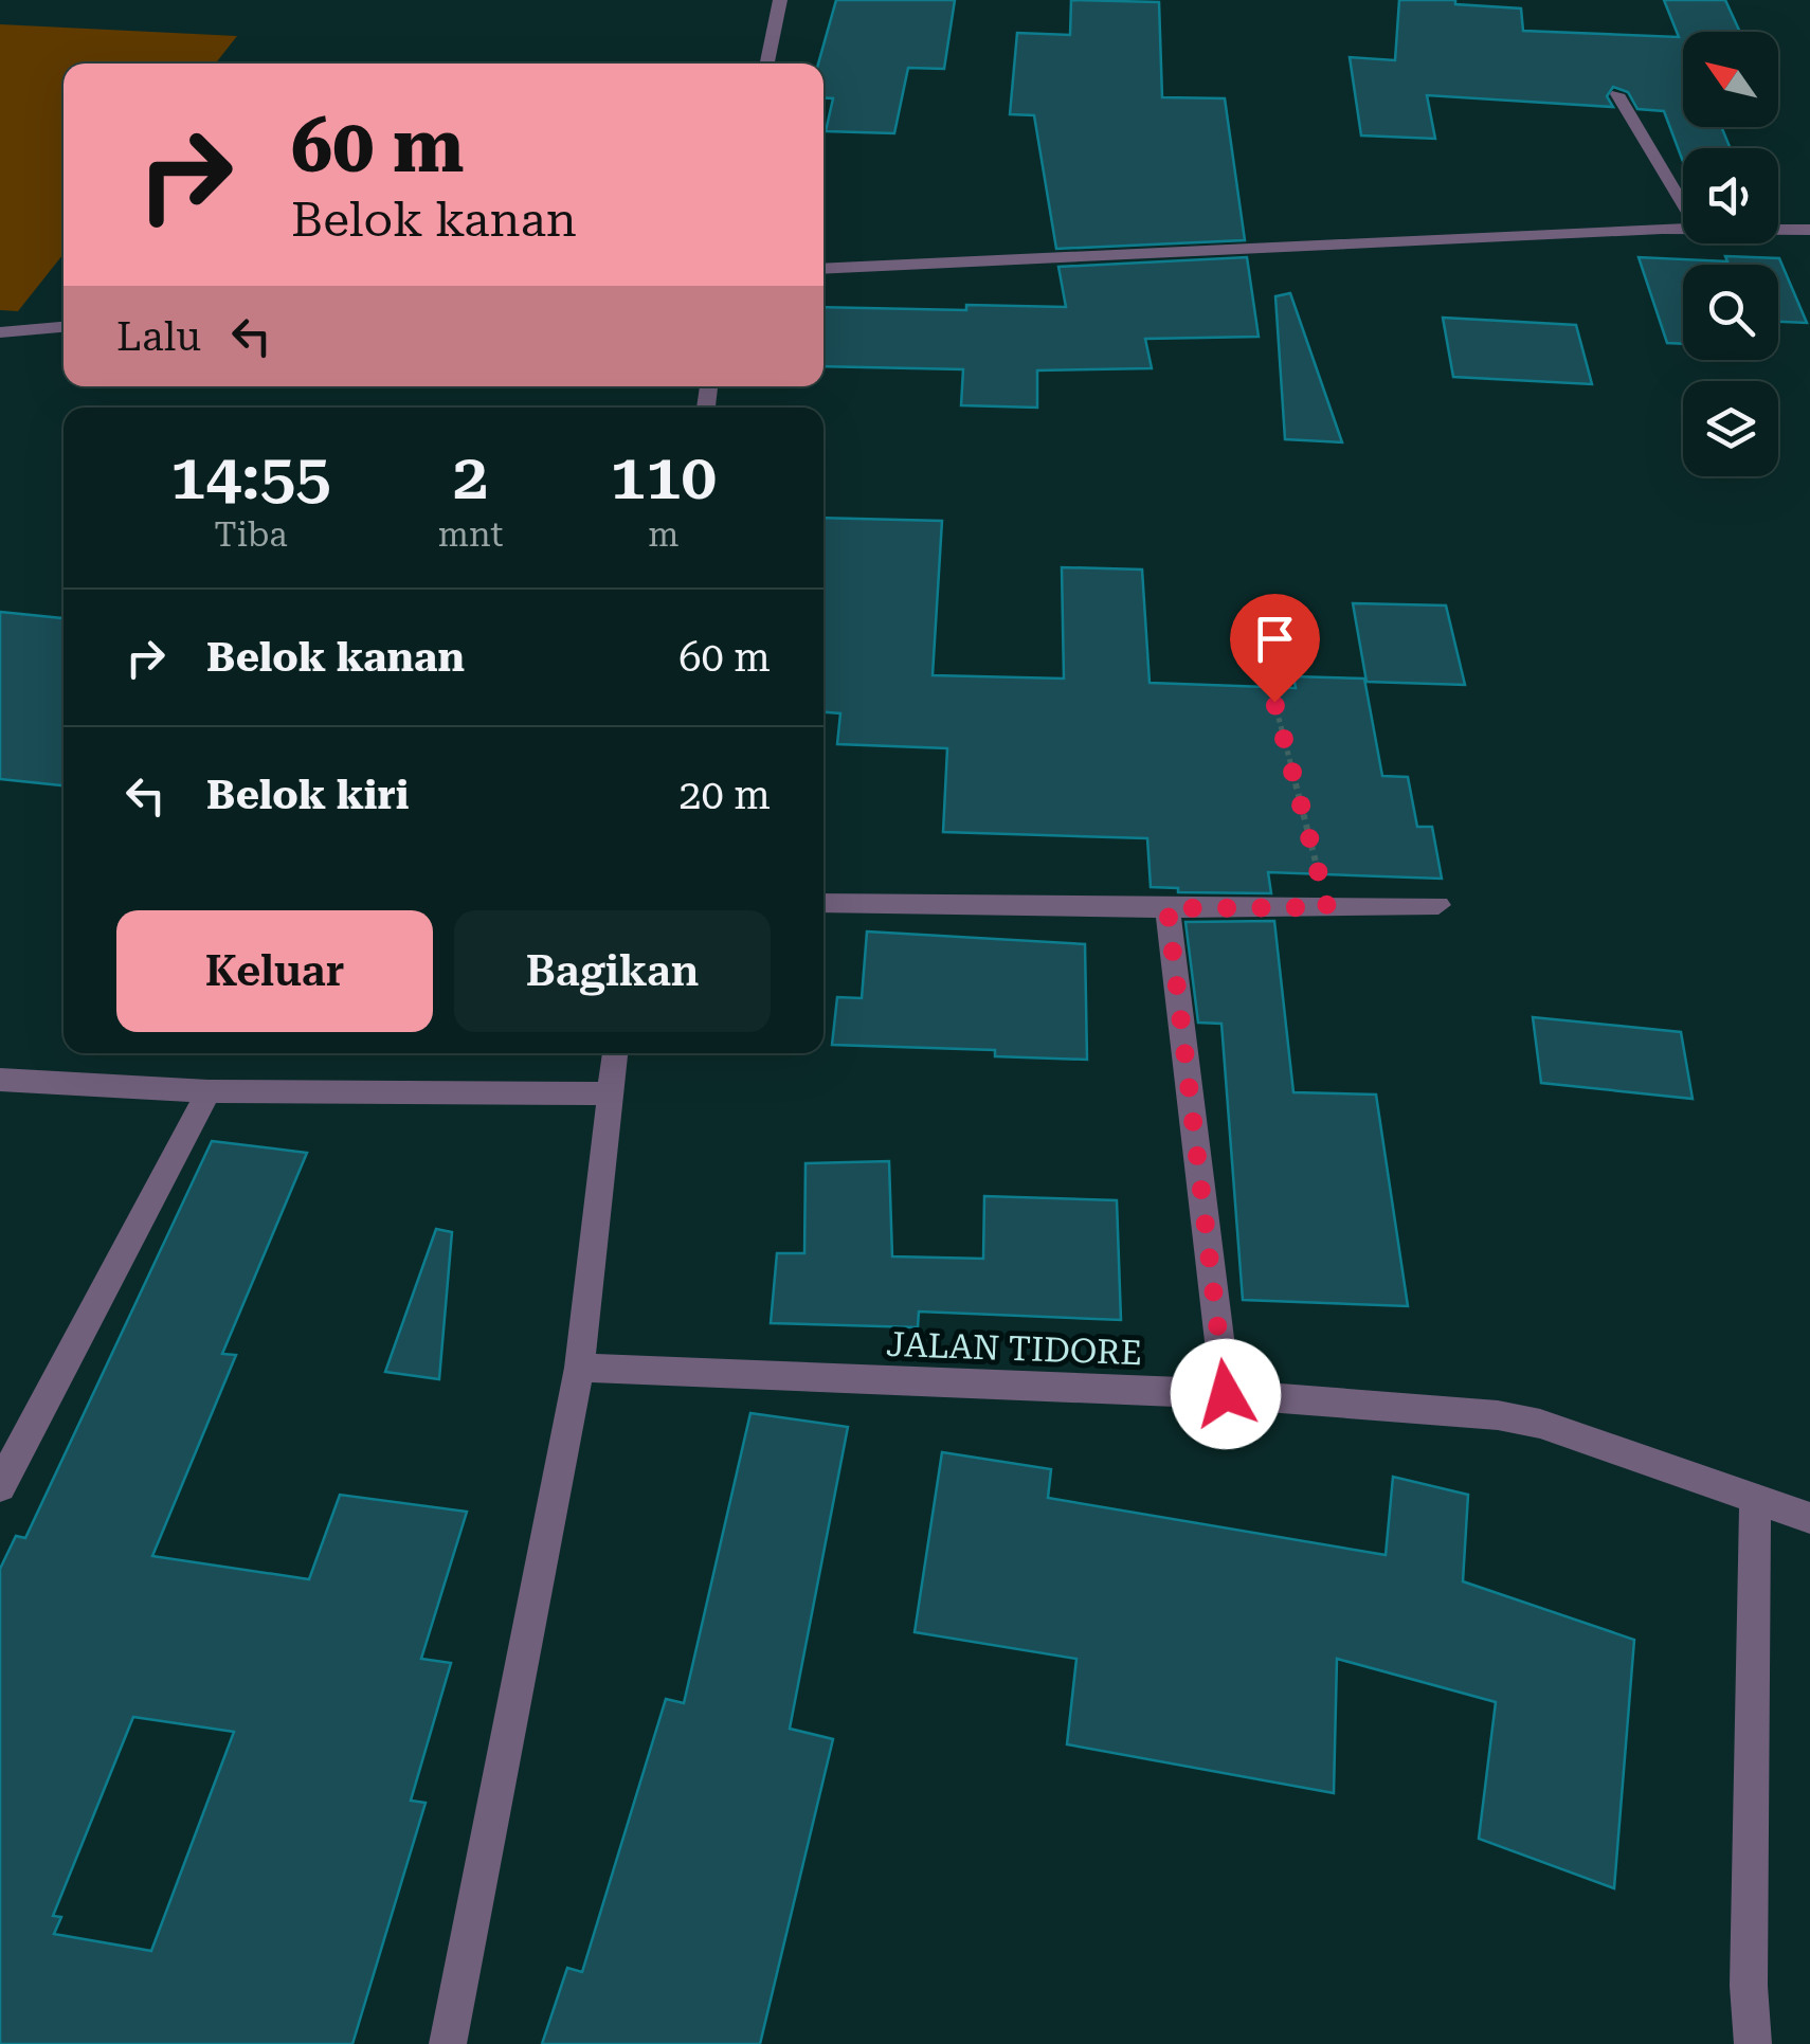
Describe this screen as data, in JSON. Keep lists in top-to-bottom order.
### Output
{
  "streets": {
    "street": ["JALAN TIDORE"]
  },
  "north": "top left",
  "page": {
    "turn": ["60 m", "Belok kanan"],
    "then": "Lalu",
    "eta": [
      "14:55",
      "Tiba",
      "2",
      "mnt",
      "110",
      "m"
    ],
    "list": [
      {
        "name": "Belok kanan",
        "value": "60 m"
      },
      {
        "name": "Belok kiri",
        "value": "20 m"
      }
    ],
    "buttons": ["Keluar", "Bagikan"]
  }
}
